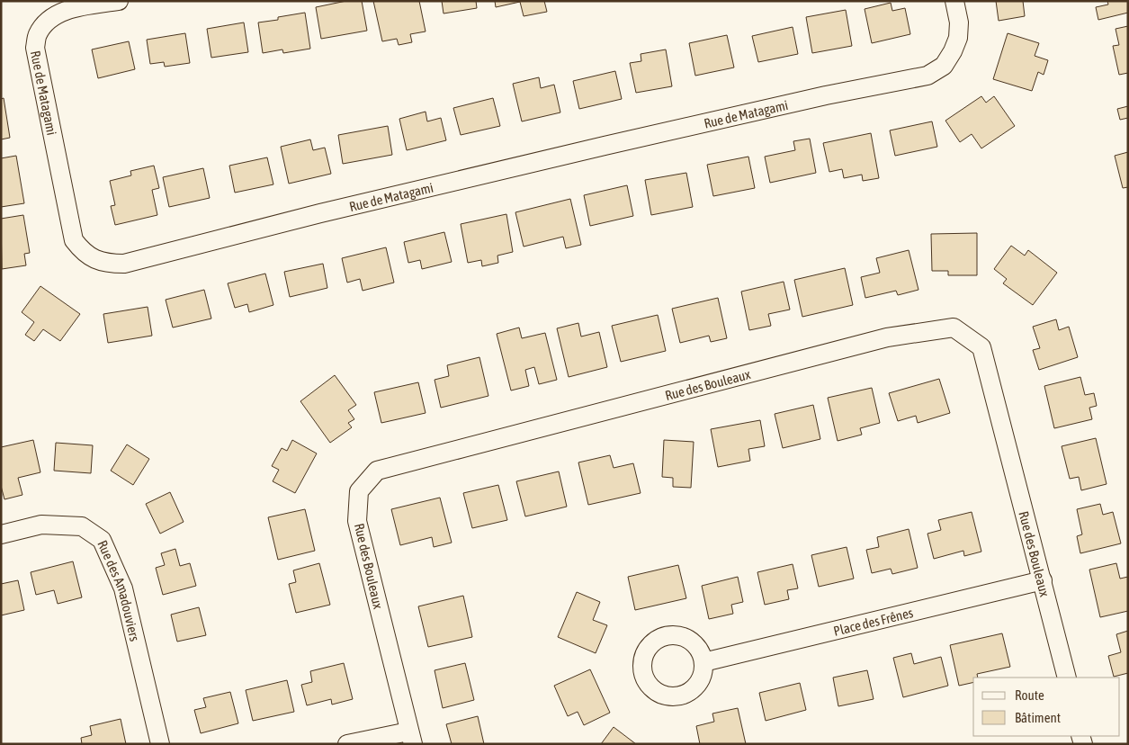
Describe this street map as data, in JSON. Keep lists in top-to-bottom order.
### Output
{
  "streets": {
    "street": [
      "Rue de Matagami",
      "Rue des Bouleaux",
      "Rue des Amadouviers",
      "Place des Frênes"
    ]
  },
  "crossings": [
    ["Rue des Bouleaux", "Place des Frênes"]
  ],
  "legend": ["Route", "Bâtiment"]
}
